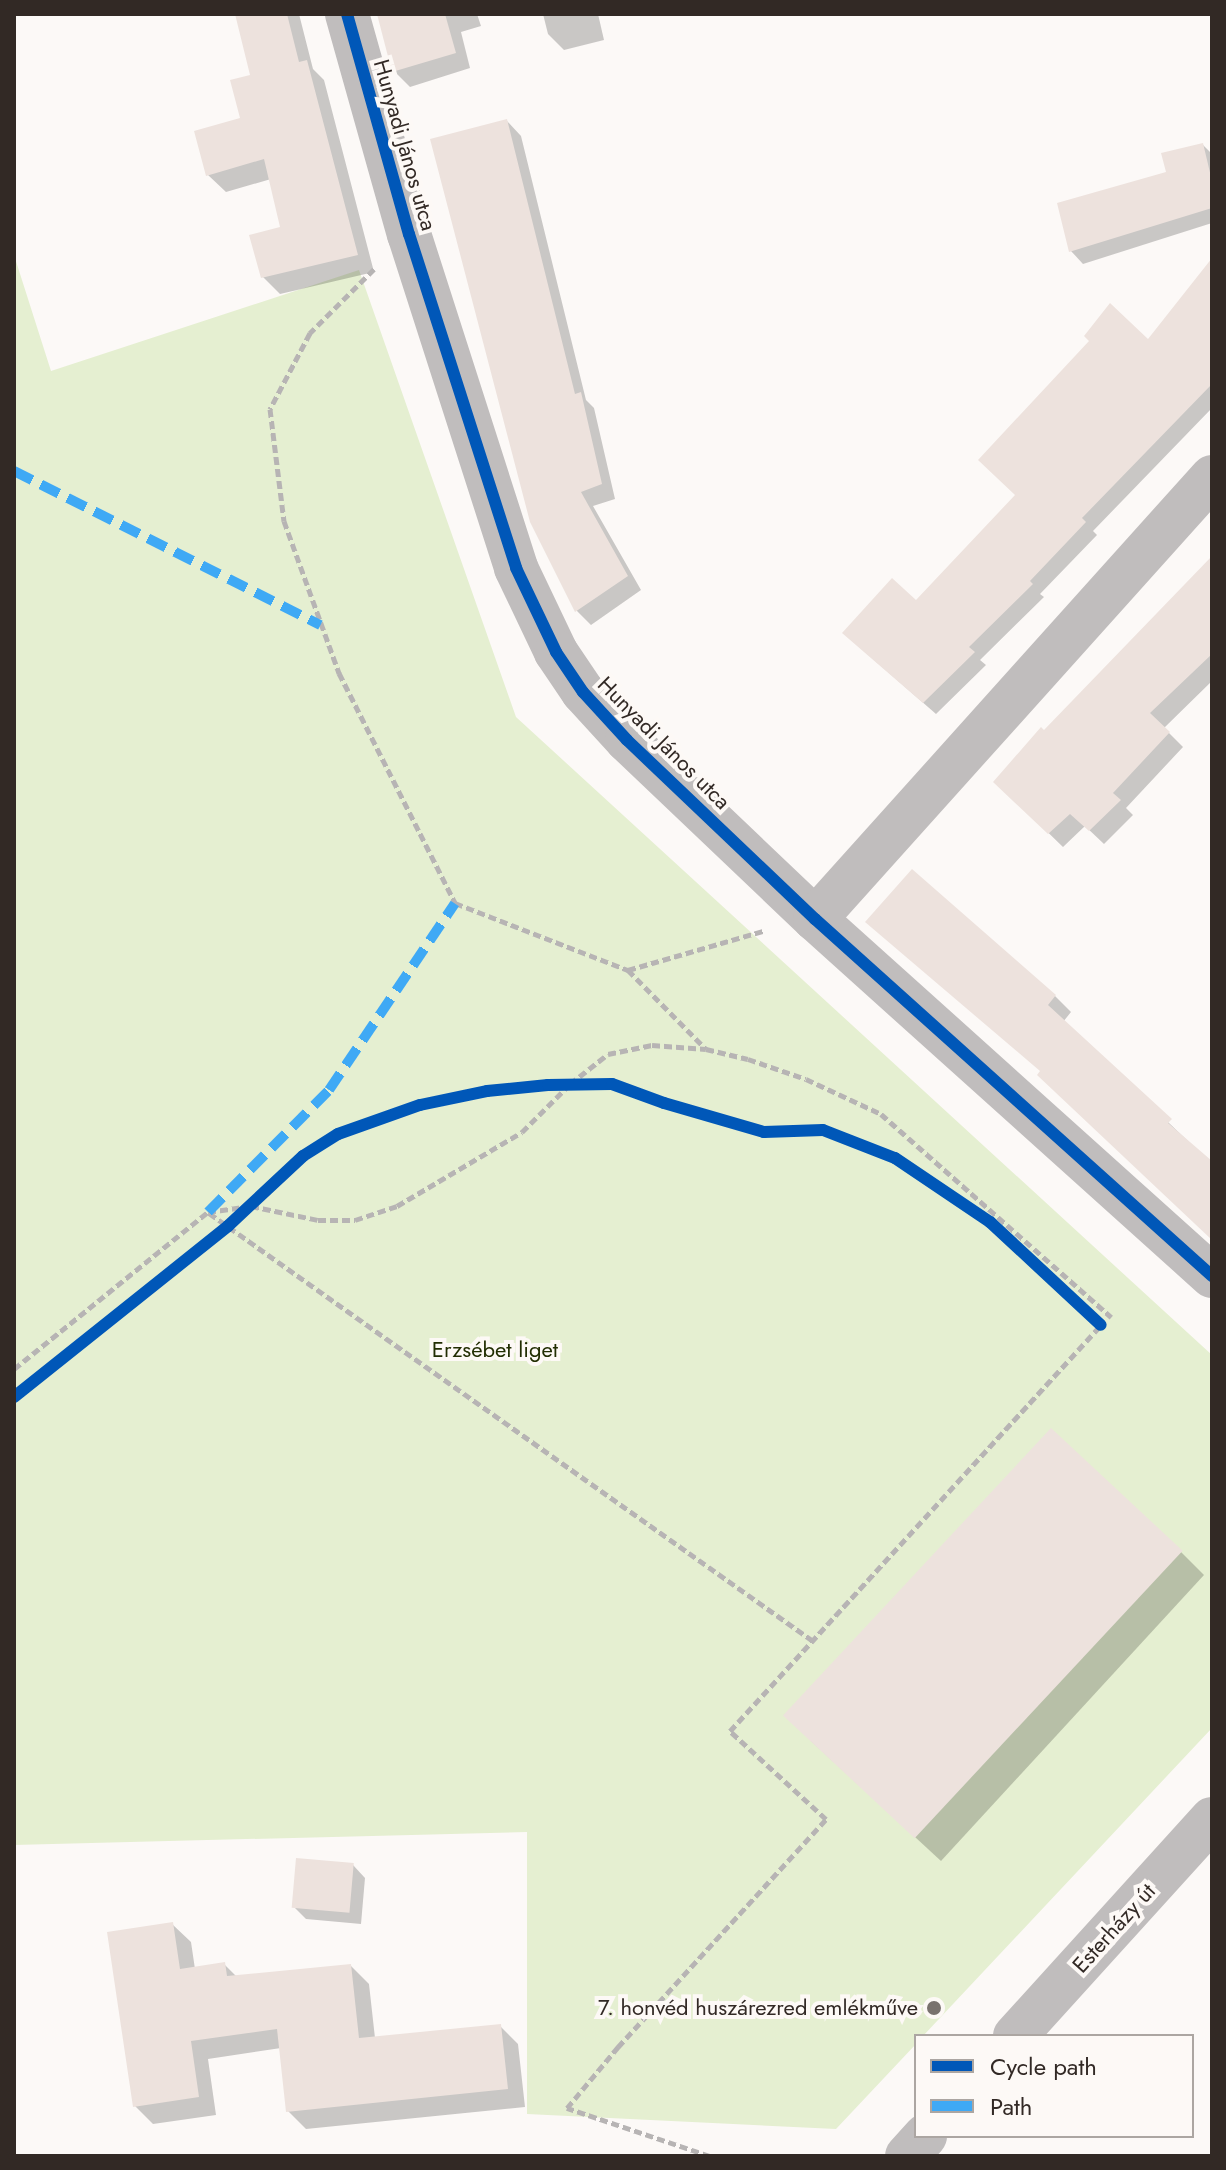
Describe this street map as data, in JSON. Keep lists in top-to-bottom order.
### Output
{
  "streets": {
    "street": ["Hunyadi János utca", "Esterházy út"]
  },
  "parks": ["Erzsébet liget"],
  "places": ["7. honvéd huszárezred emlékműve"],
  "legend": ["Cycle path", "Path"]
}
